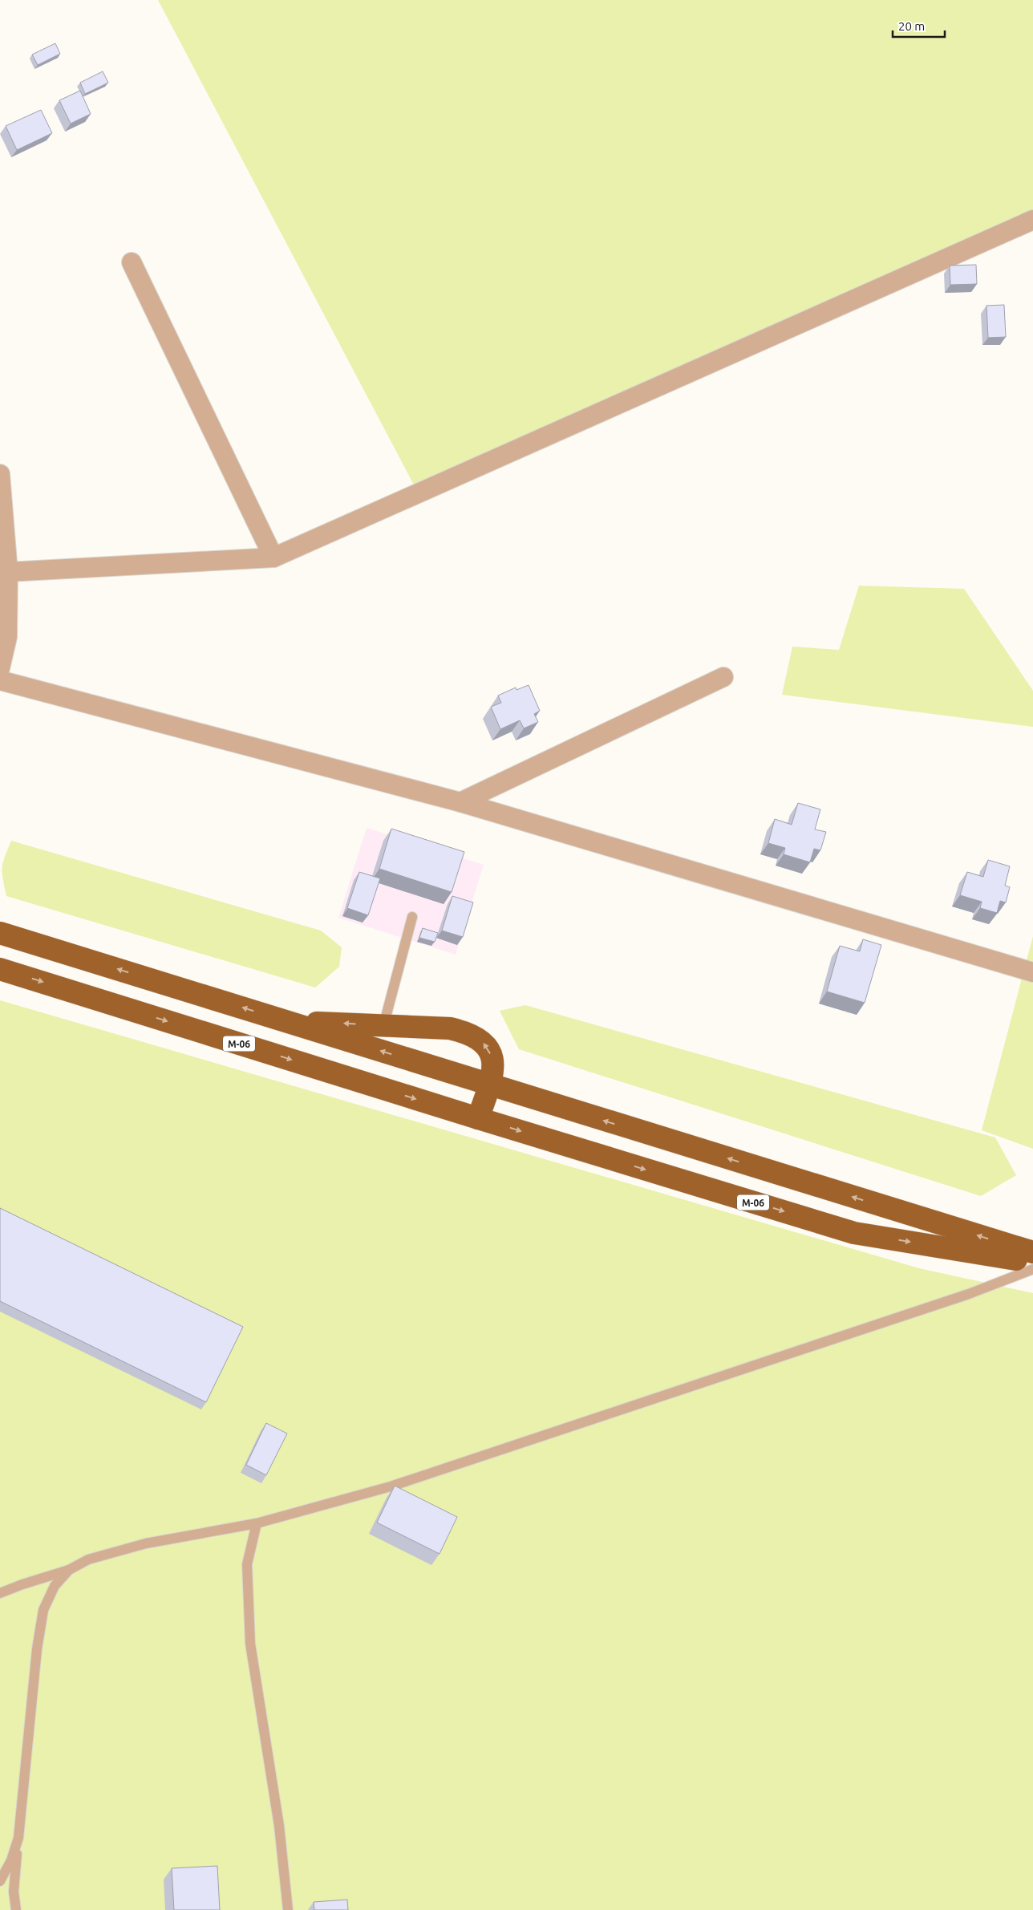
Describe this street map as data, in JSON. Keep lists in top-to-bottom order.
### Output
{
  "streets": {
    "highway": ["М-06"]
  },
  "scale_bar": "20 m"
}
